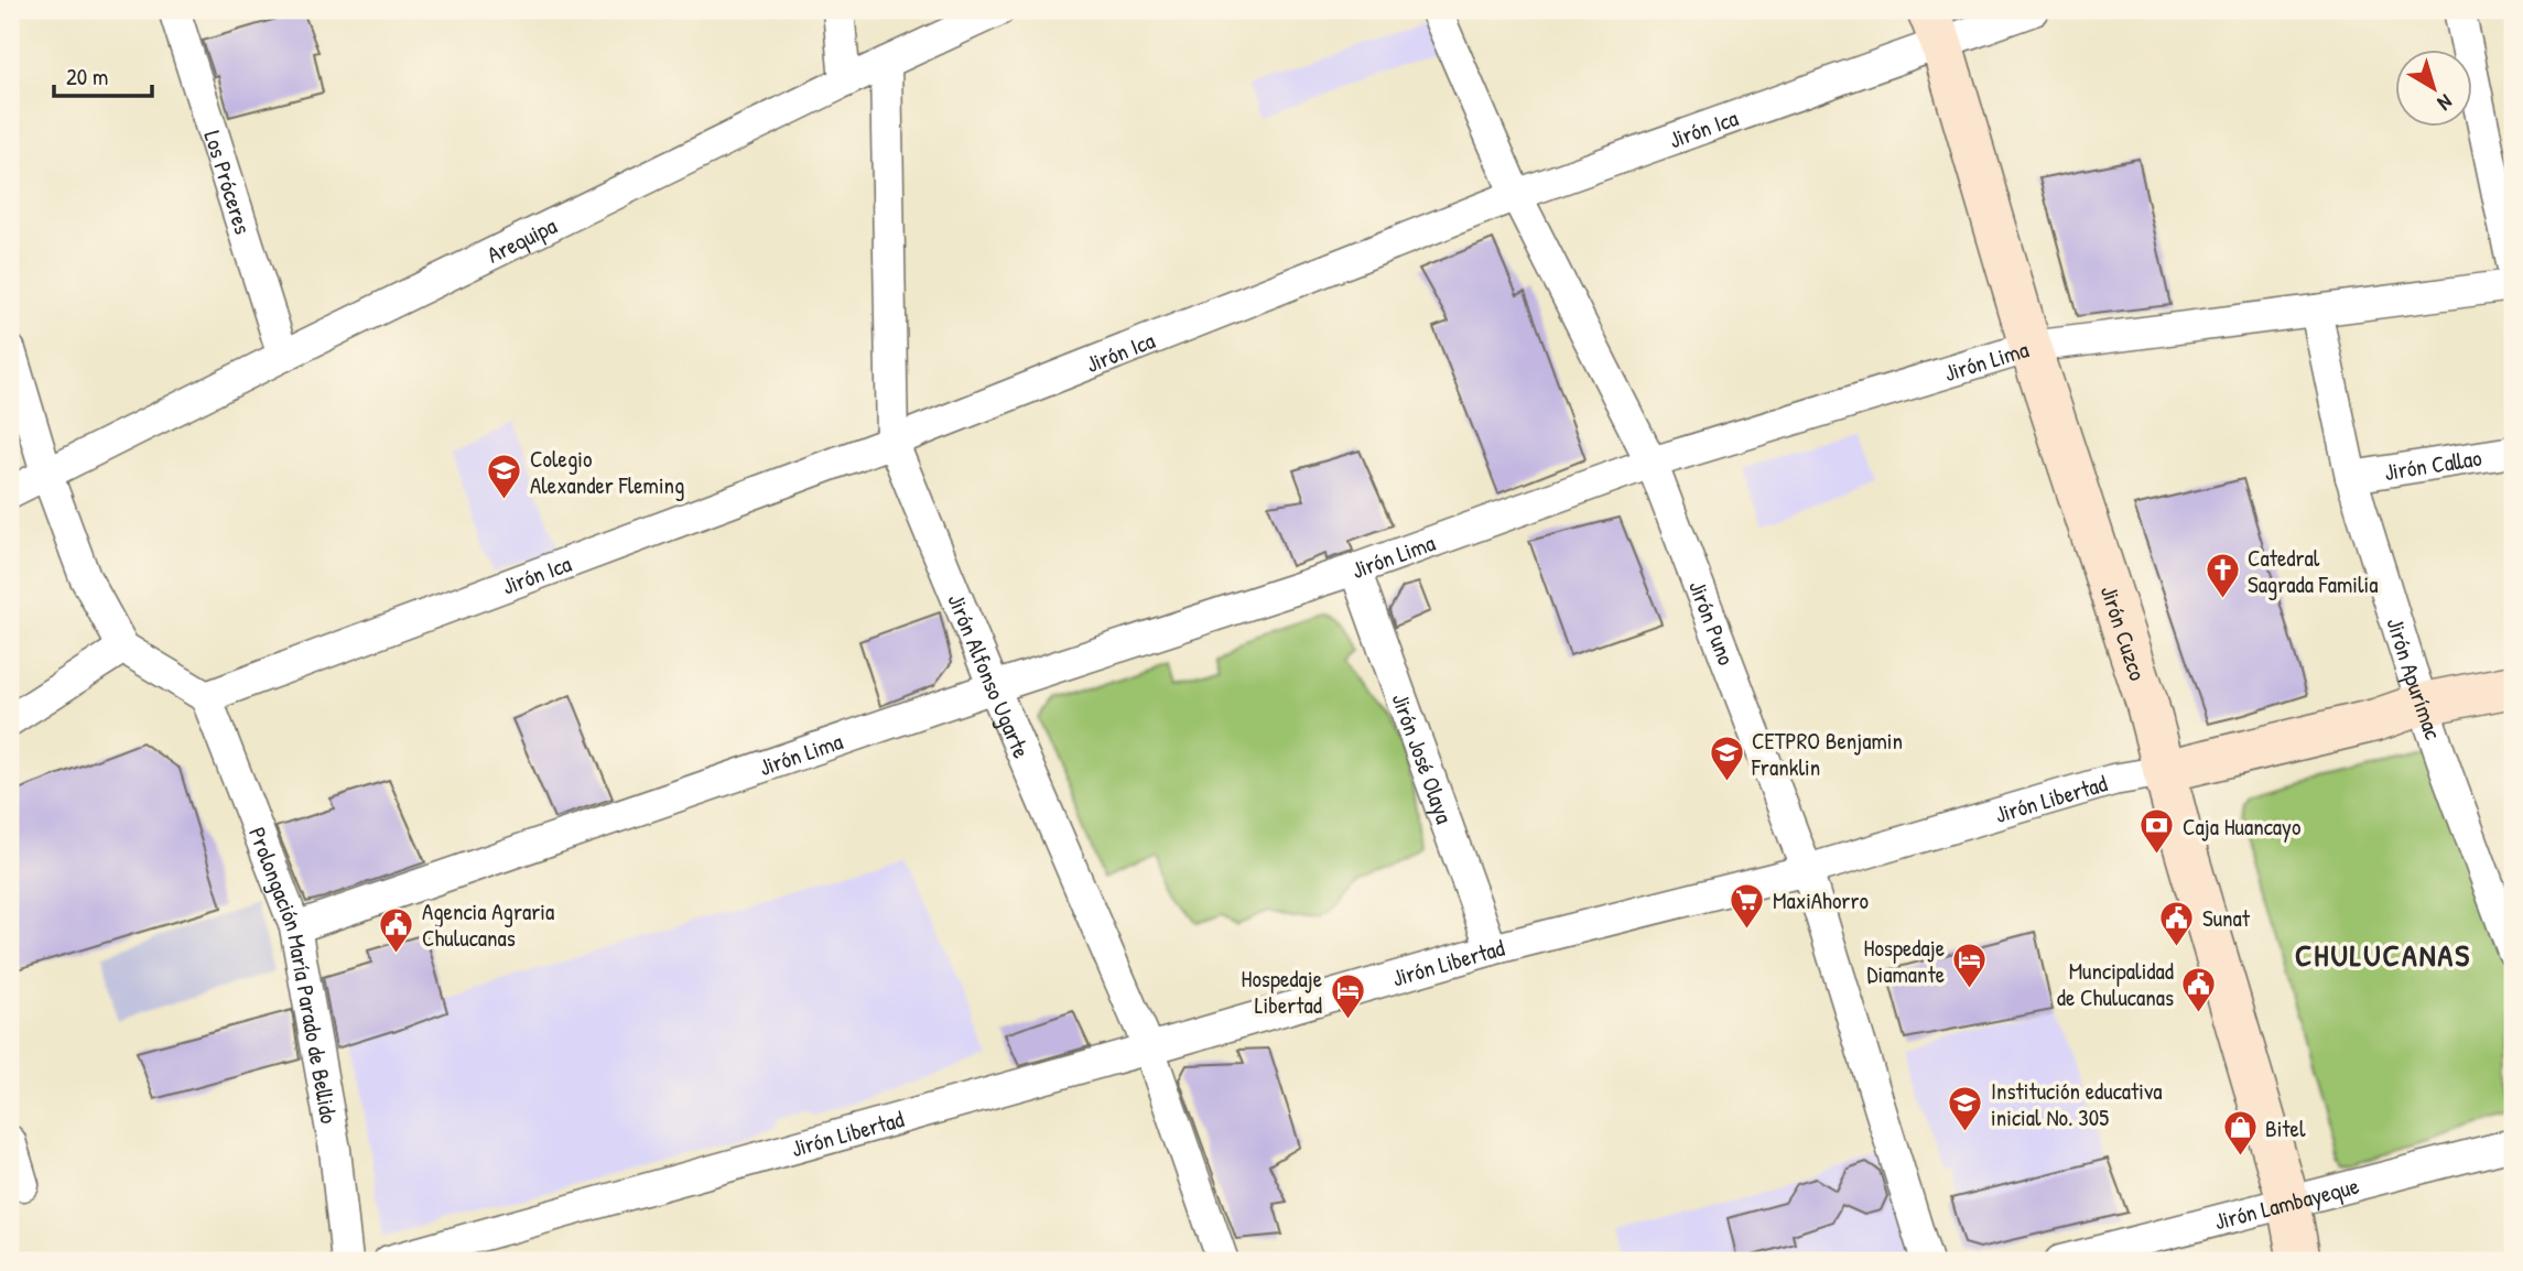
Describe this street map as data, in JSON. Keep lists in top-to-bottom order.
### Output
{
  "streets": {
    "street": [
      "Jirón Ica",
      "Los Próceres",
      "Arequipa",
      "Jirón Lima",
      "Jirón Callao",
      "Jirón Puno",
      "Jirón Cuzco",
      "Jirón Alfonso Ugarte",
      "Jirón Apurímac",
      "Jirón José Olaya",
      "Jirón Libertad",
      "Prolongación María Parado de Bellido",
      "Jirón Lambayeque"
    ]
  },
  "crossings": [
    ["Jirón Ica", "Jirón Puno"],
    ["Jirón Ica", "Jirón Cuzco"],
    ["Jirón Ica", "Jirón Alfonso Ugarte"],
    ["Jirón Ica", "Prolongación María Parado de Bellido"],
    ["Los Próceres", "Arequipa"],
    ["Arequipa", "Jirón Alfonso Ugarte"],
    ["Jirón Lima", "Jirón Puno"],
    ["Jirón Lima", "Jirón Cuzco"],
    ["Jirón Lima", "Jirón Alfonso Ugarte"],
    ["Jirón Lima", "Jirón Apurímac"],
    ["Jirón Lima", "Jirón José Olaya"],
    ["Jirón Lima", "Prolongación María Parado de Bellido"],
    ["Jirón Callao", "Jirón Apurímac"],
    ["Jirón Puno", "Jirón Libertad"],
    ["Jirón Cuzco", "Jirón Libertad"],
    ["Jirón Cuzco", "Jirón Lambayeque"],
    ["Jirón Alfonso Ugarte", "Jirón Libertad"],
    ["Jirón Apurímac", "Jirón Libertad"],
    ["Jirón José Olaya", "Jirón Libertad"]
  ],
  "districts": ["CHULUCANAS"],
  "places": {
    "school or university": ["Colegio Alexander Fleming", "CETPRO Benjamin Franklin", "Institución educativa inicial No. 305"],
    "church": ["Catedral Sagrada Familia"],
    "bank": ["Caja Huancayo"],
    "supermarket": ["MaxiAhorro"],
    "public building": ["Sunat", "Agencia Agraria Chulucanas", "Muncipalidad de Chulucanas"],
    "hotel": ["Hospedaje Diamante", "Hospedaje Libertad"],
    "shop": ["Bitel"]
  },
  "scale_bar": "20 m",
  "north": "bottom right"
}
